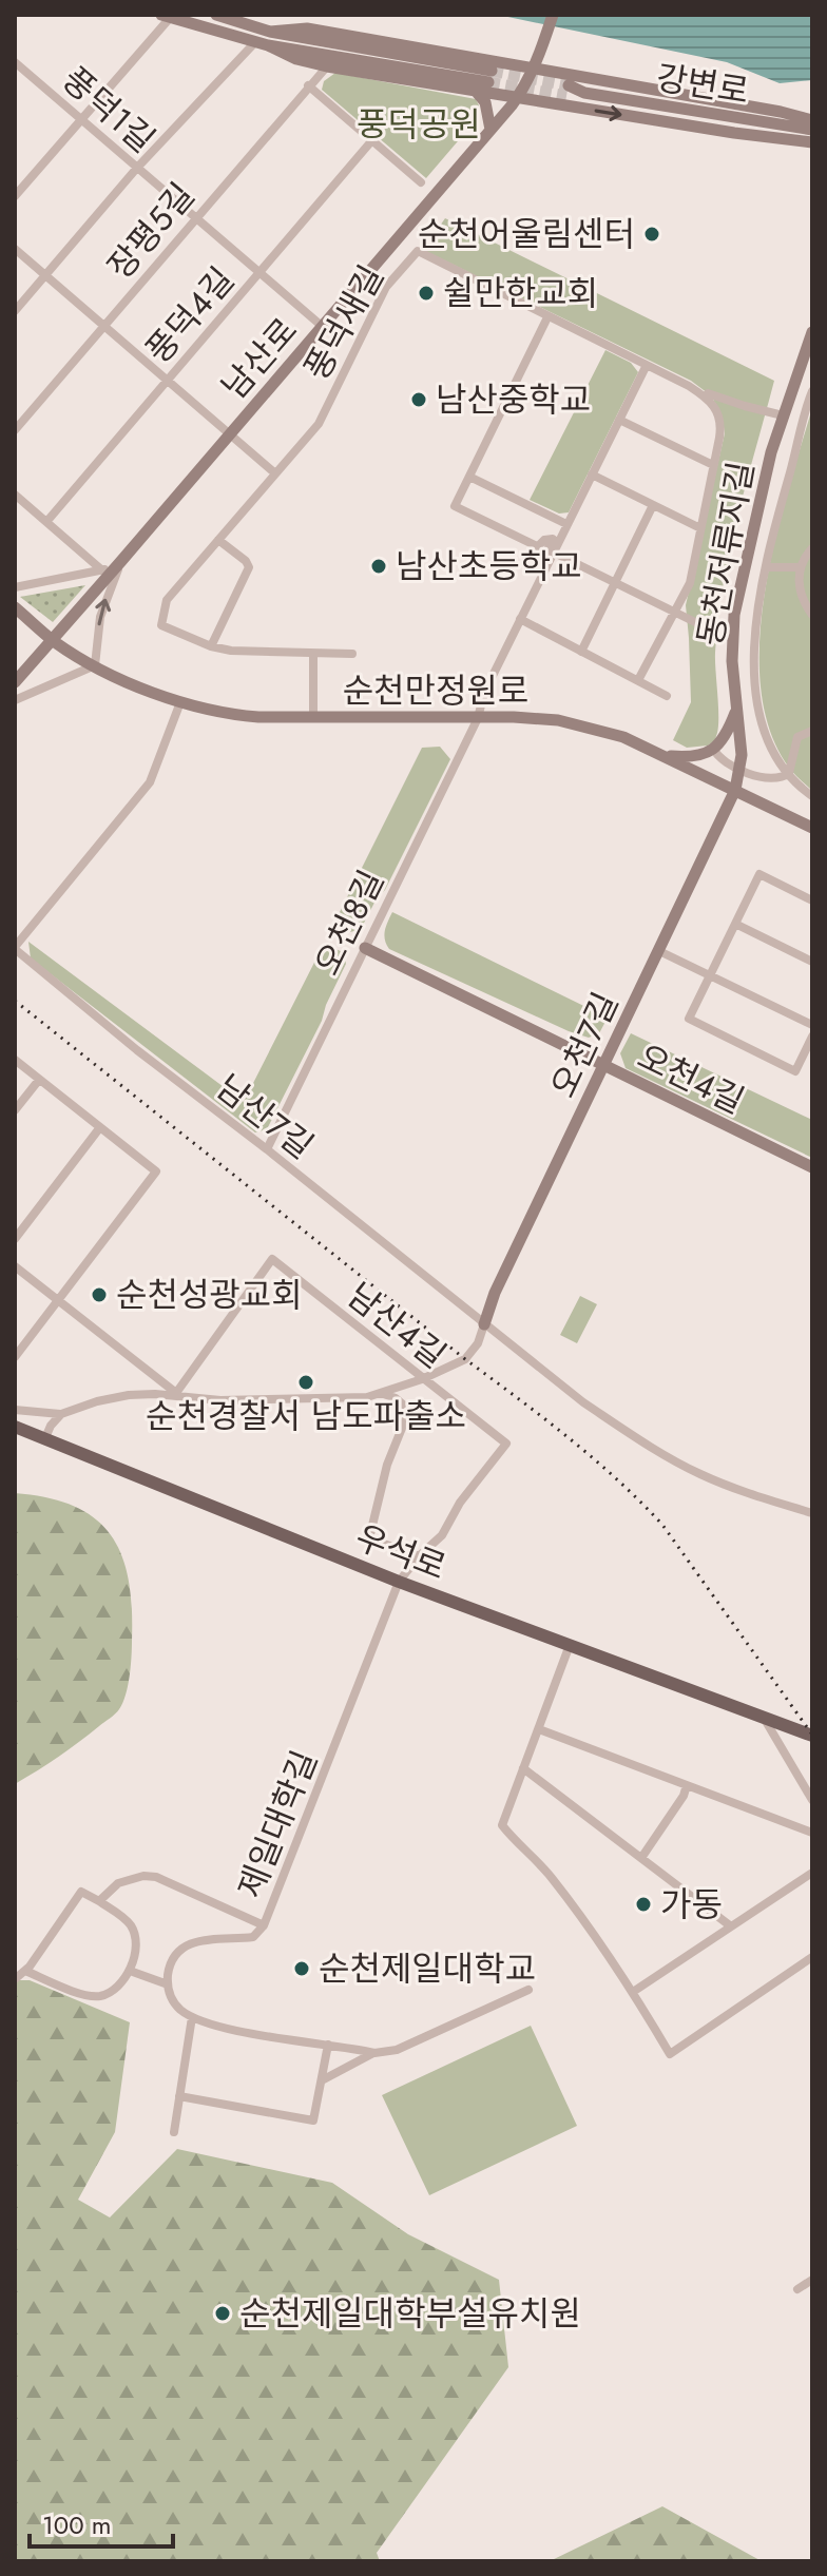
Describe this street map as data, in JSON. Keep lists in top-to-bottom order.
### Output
{
  "streets": {
    "main road": [
      "강변로",
      "남산로",
      "동천저류지길",
      "순천만정원로",
      "오천7길",
      "오천4길",
      "우석로"
    ],
    "street": [
      "풍덕1길",
      "장평5길",
      "풍덕4길",
      "풍덕새길",
      "오천8길",
      "남산7길",
      "남산4길",
      "제일대학길"
    ]
  },
  "crossings": [
    ["풍덕1길", "장평5길"],
    ["풍덕1길", "풍덕4길"],
    ["풍덕1길", "남산로"],
    ["남산로", "순천만정원로"],
    ["동천저류지길", "순천만정원로"],
    ["동천저류지길", "오천7길"],
    ["순천만정원로", "오천8길"],
    ["순천만정원로", "오천7길"],
    ["오천8길", "오천4길"],
    ["오천8길", "남산7길"],
    ["오천7길", "오천4길"],
    ["오천7길", "남산7길"],
    ["남산4길", "제일대학길"],
    ["우석로", "제일대학길"]
  ],
  "parks": ["풍덕공원"],
  "places": [
    "순천어울림센터",
    "쉴만한교회",
    "남산중학교",
    "남산초등학교",
    "순천성광교회",
    "순천경찰서 남도파출소",
    "가동",
    "순천제일대학교",
    "순천제일대학부설유치원"
  ],
  "scale_bar": "100 m"
}
